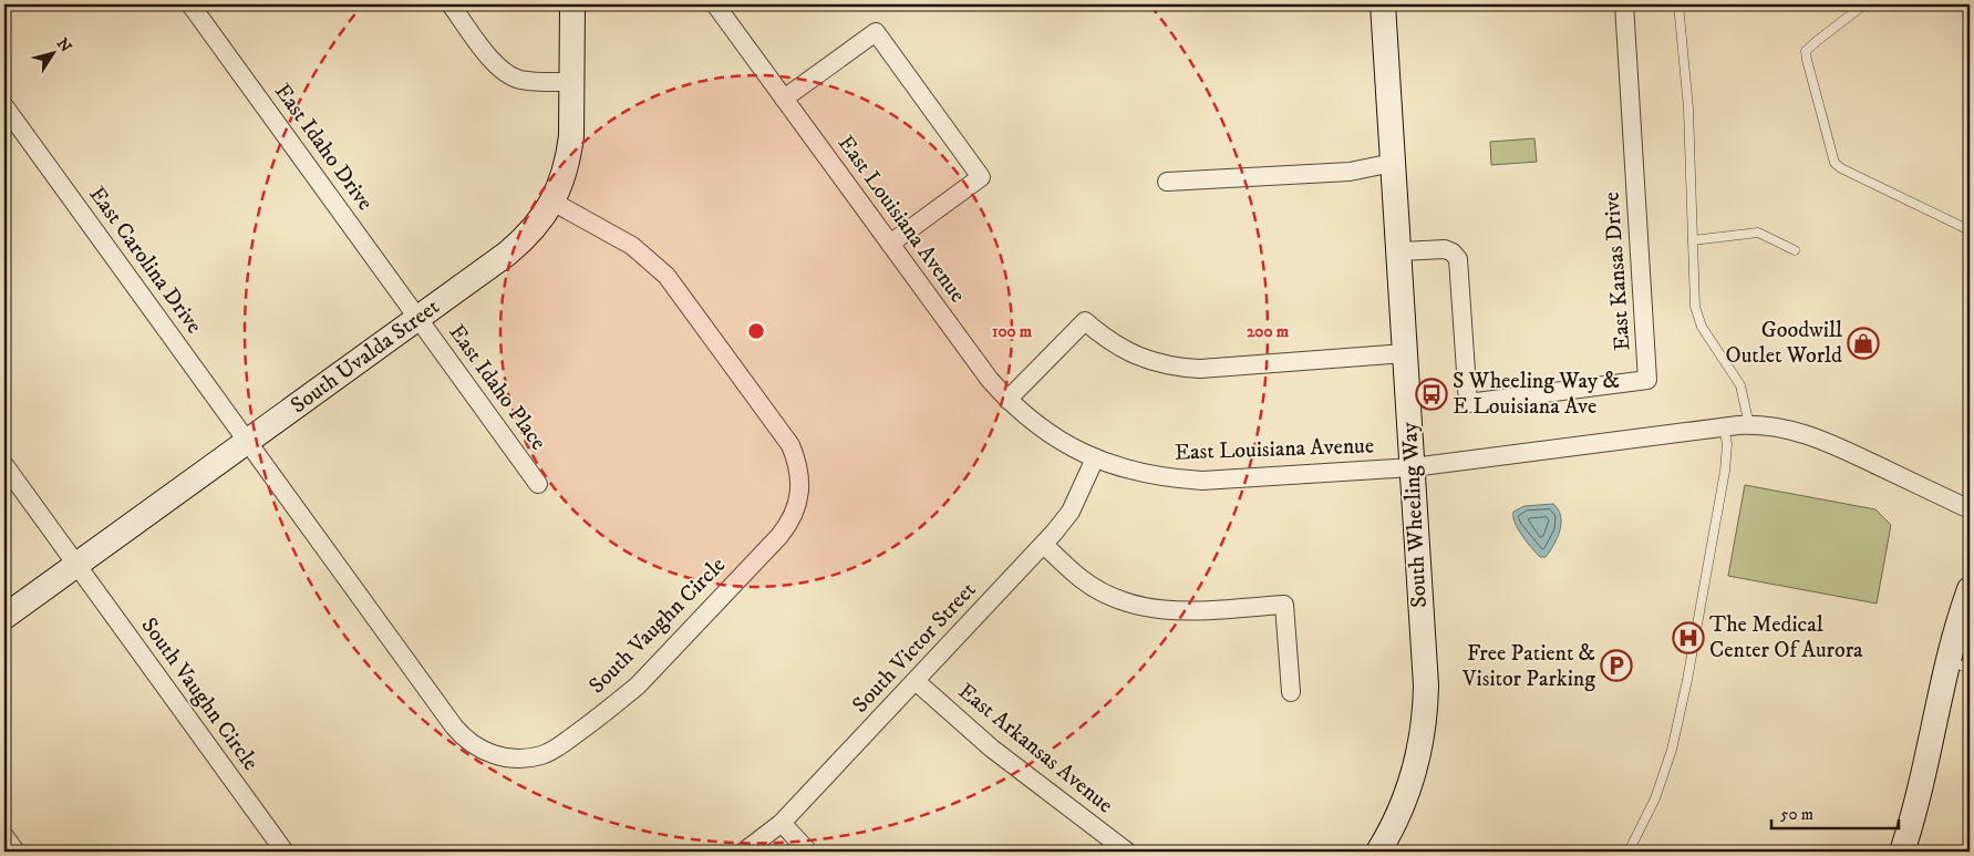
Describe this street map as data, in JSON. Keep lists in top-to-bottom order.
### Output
{
  "streets": {
    "street": [
      "East Idaho Drive",
      "East Louisiana Avenue",
      "East Carolina Drive",
      "East Kansas Drive",
      "South Uvalda Street",
      "East Idaho Place",
      "South Wheeling Way",
      "South Vaughn Circle",
      "South Victor Street",
      "East Arkansas Avenue"
    ]
  },
  "crossings": [
    ["East Idaho Drive", "South Uvalda Street"],
    ["East Idaho Drive", "East Idaho Place"],
    ["East Louisiana Avenue", "South Wheeling Way"],
    ["East Louisiana Avenue", "South Victor Street"],
    ["East Carolina Drive", "South Uvalda Street"],
    ["East Carolina Drive", "South Vaughn Circle"],
    ["East Kansas Drive", "South Wheeling Way"],
    ["South Uvalda Street", "East Idaho Place"],
    ["South Uvalda Street", "South Vaughn Circle"],
    ["South Victor Street", "East Arkansas Avenue"]
  ],
  "places": {
    "shop": ["Goodwill Outlet World"],
    "bus stop": ["S Wheeling Way & E Louisiana Ave"],
    "hospital": ["The Medical Center Of Aurora"],
    "parking": ["Free Patient & Visitor Parking"]
  },
  "scale_bar": "50 m",
  "north": "top right",
  "rings": ["100 m", "200 m"]
}
